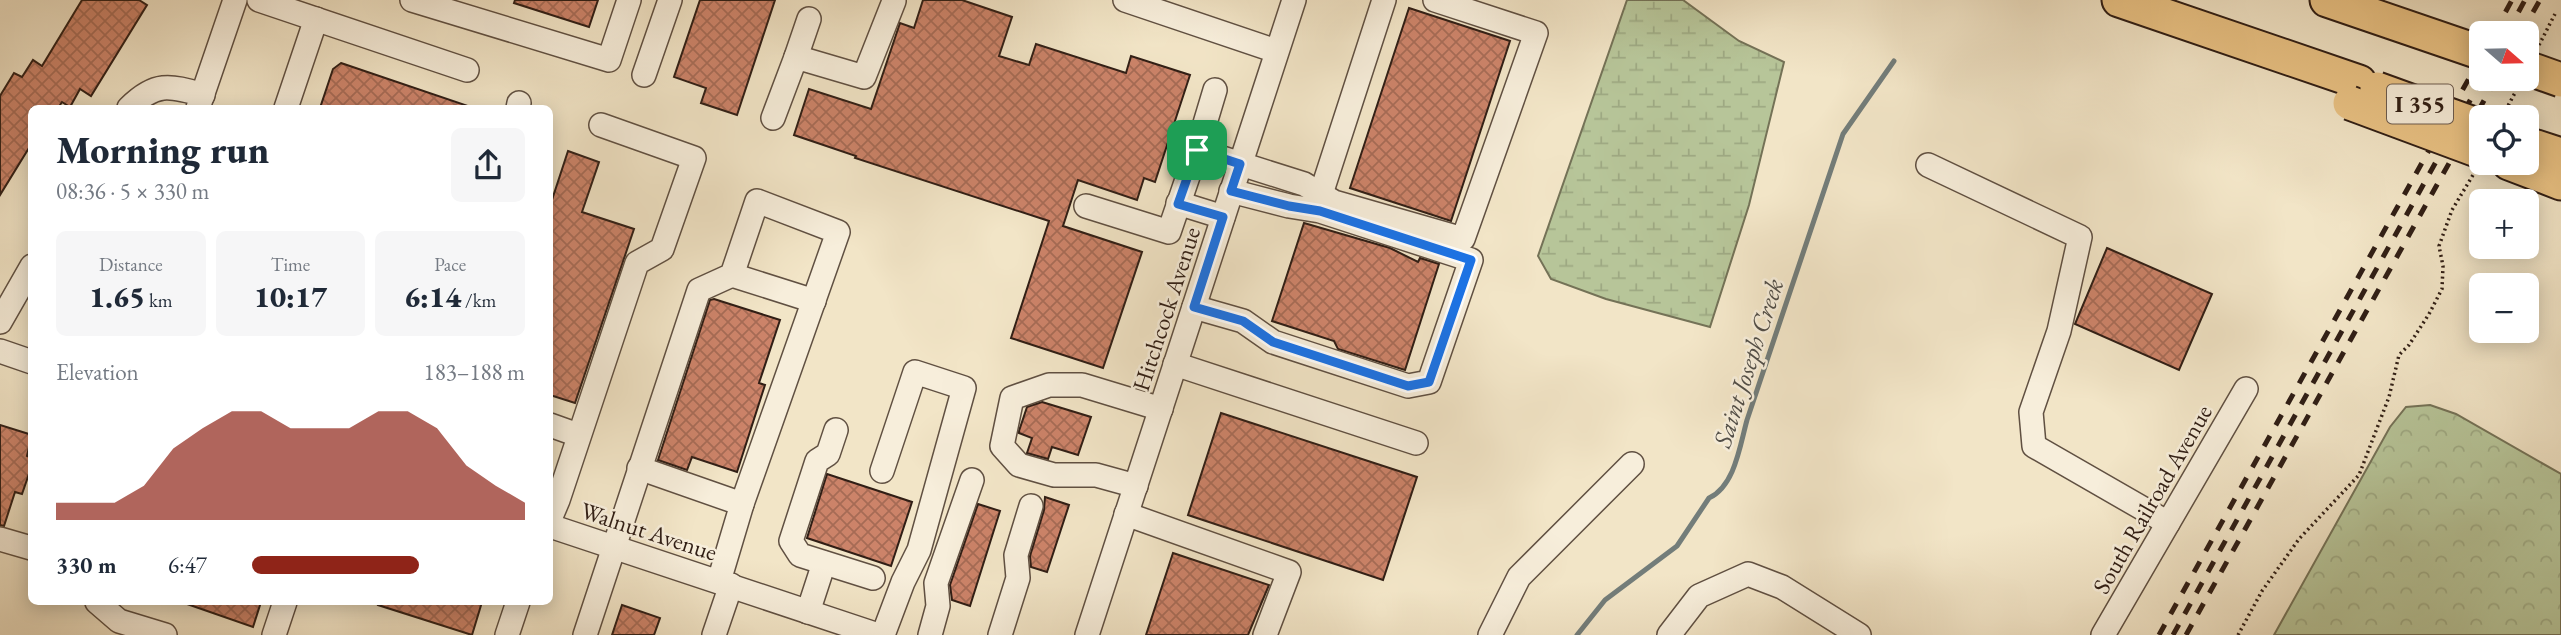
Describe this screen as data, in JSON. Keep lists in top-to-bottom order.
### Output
{
  "streets": {
    "highway": ["I 355"],
    "street": ["Hitchcock Avenue", "South Railroad Avenue", "Walnut Avenue"]
  },
  "water": ["Saint Joseph Creek"],
  "north": "right",
  "page": {
    "map_buttons": ["+", "−"],
    "heading": ["Morning run", "08:36 · 5 × 330 m"],
    "stats": [
      ["Distance", "1.65 km"],
      ["Time", "10:17"],
      ["Pace", "6:14 /km"]
    ],
    "chart": ["Elevation", "183–188 m"],
    "list": [
      {
        "name": "330 m",
        "note": "6:47"
      }
    ]
  }
}
